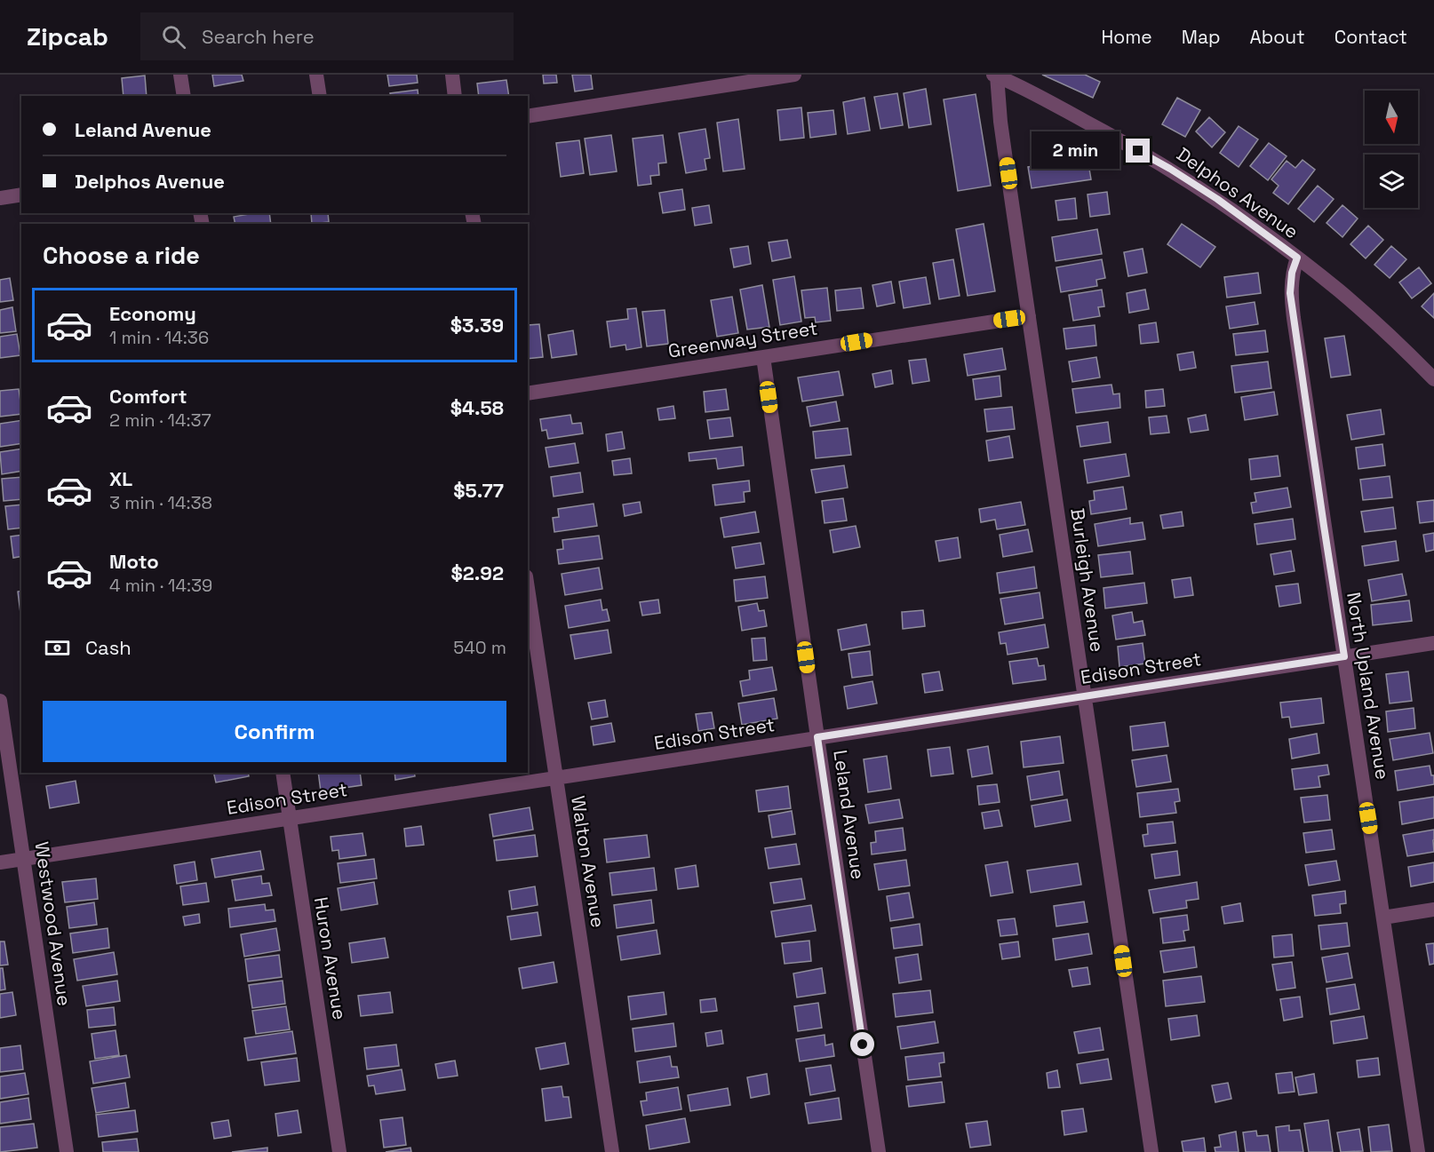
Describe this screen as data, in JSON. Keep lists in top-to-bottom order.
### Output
{
  "streets": {
    "street": [
      "Delphos Avenue",
      "Greenway Street",
      "Burleigh Avenue",
      "Edison Street",
      "North Upland Avenue",
      "Leland Avenue",
      "Walton Avenue",
      "Westwood Avenue",
      "Huron Avenue"
    ]
  },
  "crossings": [
    ["Delphos Avenue", "Burleigh Avenue"],
    ["Delphos Avenue", "North Upland Avenue"],
    ["Greenway Street", "Burleigh Avenue"],
    ["Greenway Street", "Leland Avenue"],
    ["Burleigh Avenue", "Edison Street"],
    ["Edison Street", "North Upland Avenue"],
    ["Edison Street", "Leland Avenue"],
    ["Edison Street", "Walton Avenue"],
    ["Edison Street", "Westwood Avenue"],
    ["Edison Street", "Huron Avenue"]
  ],
  "north": "bottom",
  "page": {
    "header": "Zipcab",
    "search": "Search here",
    "nav": [
      "Home",
      "Map",
      "About",
      "Contact"
    ],
    "banner": ["Leland Avenue", "Delphos Avenue"],
    "bubble": "2 min",
    "heading": "Choose a ride",
    "list": [
      {
        "name": "Economy",
        "note": "1 min · 14:36",
        "value": "$3.39"
      },
      {
        "name": "Comfort",
        "note": "2 min · 14:37",
        "value": "$4.58"
      },
      {
        "name": "XL",
        "note": "3 min · 14:38",
        "value": "$5.77"
      },
      {
        "name": "Moto",
        "note": "4 min · 14:39",
        "value": "$2.92"
      }
    ],
    "pay": ["Cash", "540 m"],
    "buttons": "Confirm"
  }
}
